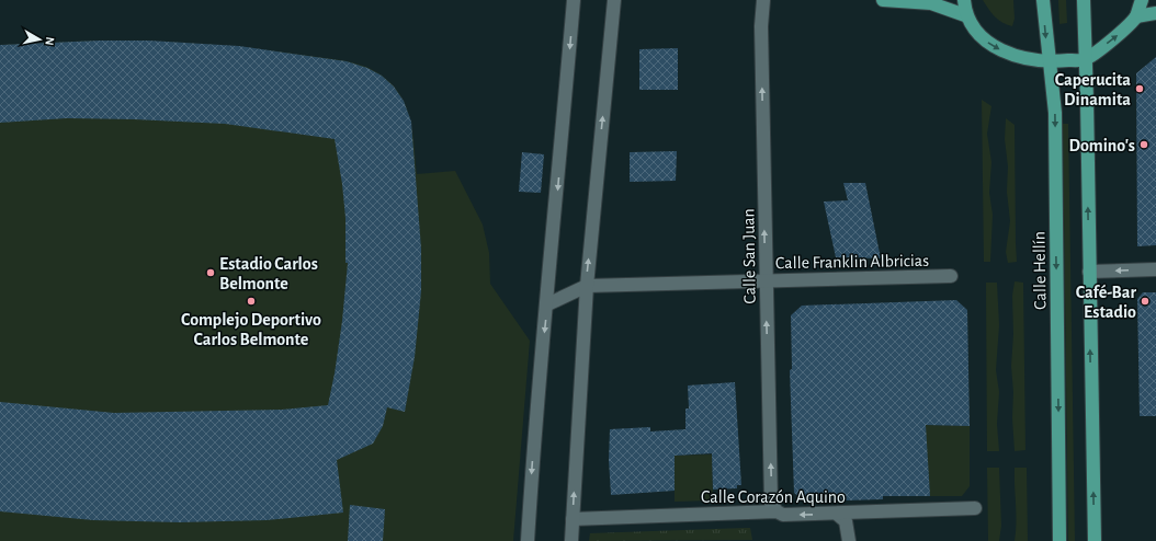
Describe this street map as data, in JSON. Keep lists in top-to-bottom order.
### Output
{
  "streets": {
    "main road": ["Calle Hellín"],
    "street": ["Calle San Juan", "Calle Franklin Albricias", "Calle Corazón Aquino"]
  },
  "crossings": [
    ["Calle San Juan", "Calle Franklin Albricias"],
    ["Calle San Juan", "Calle Corazón Aquino"]
  ],
  "one_way": ["Calle San Juan"],
  "places": [
    "Caperucita Dinamita",
    "Domino's",
    "Estadio Carlos Belmonte",
    "Complejo Deportivo Carlos Belmonte",
    "Café-Bar Estadio"
  ],
  "north": "right"
}
